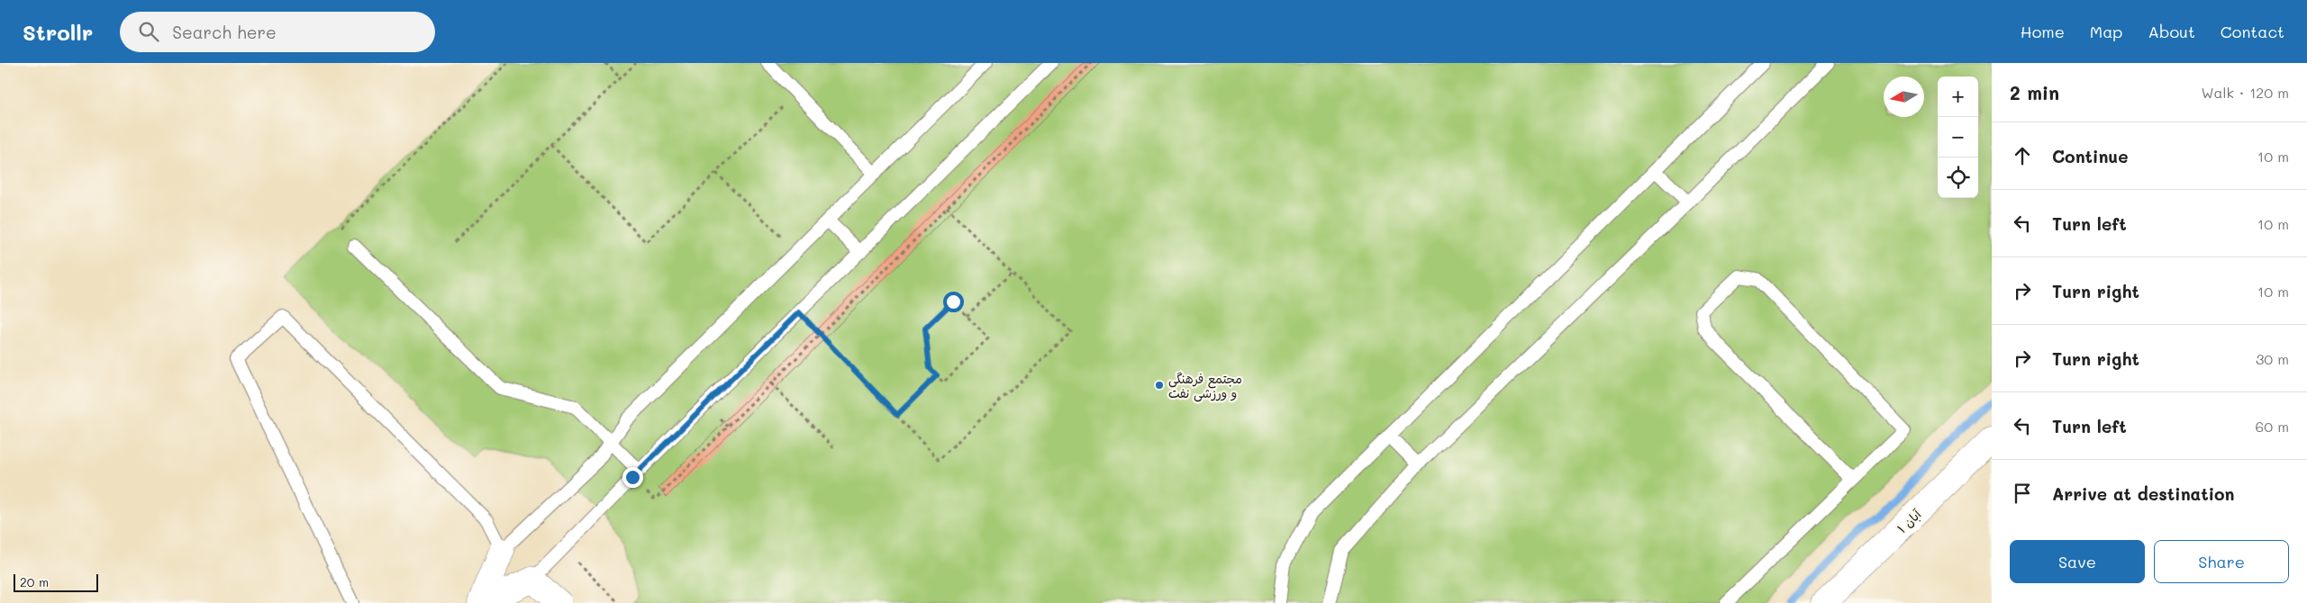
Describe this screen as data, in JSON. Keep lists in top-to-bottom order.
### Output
{
  "streets": {
    "street": ["آبان ۱"]
  },
  "places": ["مجتمع فرهنگى و ورزشى نفت"],
  "scale_bar": "20 m",
  "north": "left",
  "page": {
    "header": "Strollr",
    "search": "Search here",
    "nav": [
      "Home",
      "Map",
      "About",
      "Contact"
    ],
    "heading": ["2 min", "Walk · 120 m"],
    "map_buttons": ["+", "−"],
    "list": [
      ["Continue", "10 m"],
      ["Turn left", "10 m"],
      ["Turn right", "10 m"],
      ["Turn right", "30 m"],
      ["Turn left", "60 m"],
      "Arrive at destination"
    ],
    "buttons": ["Save", "Share"],
    "scale": "20 m"
  }
}
